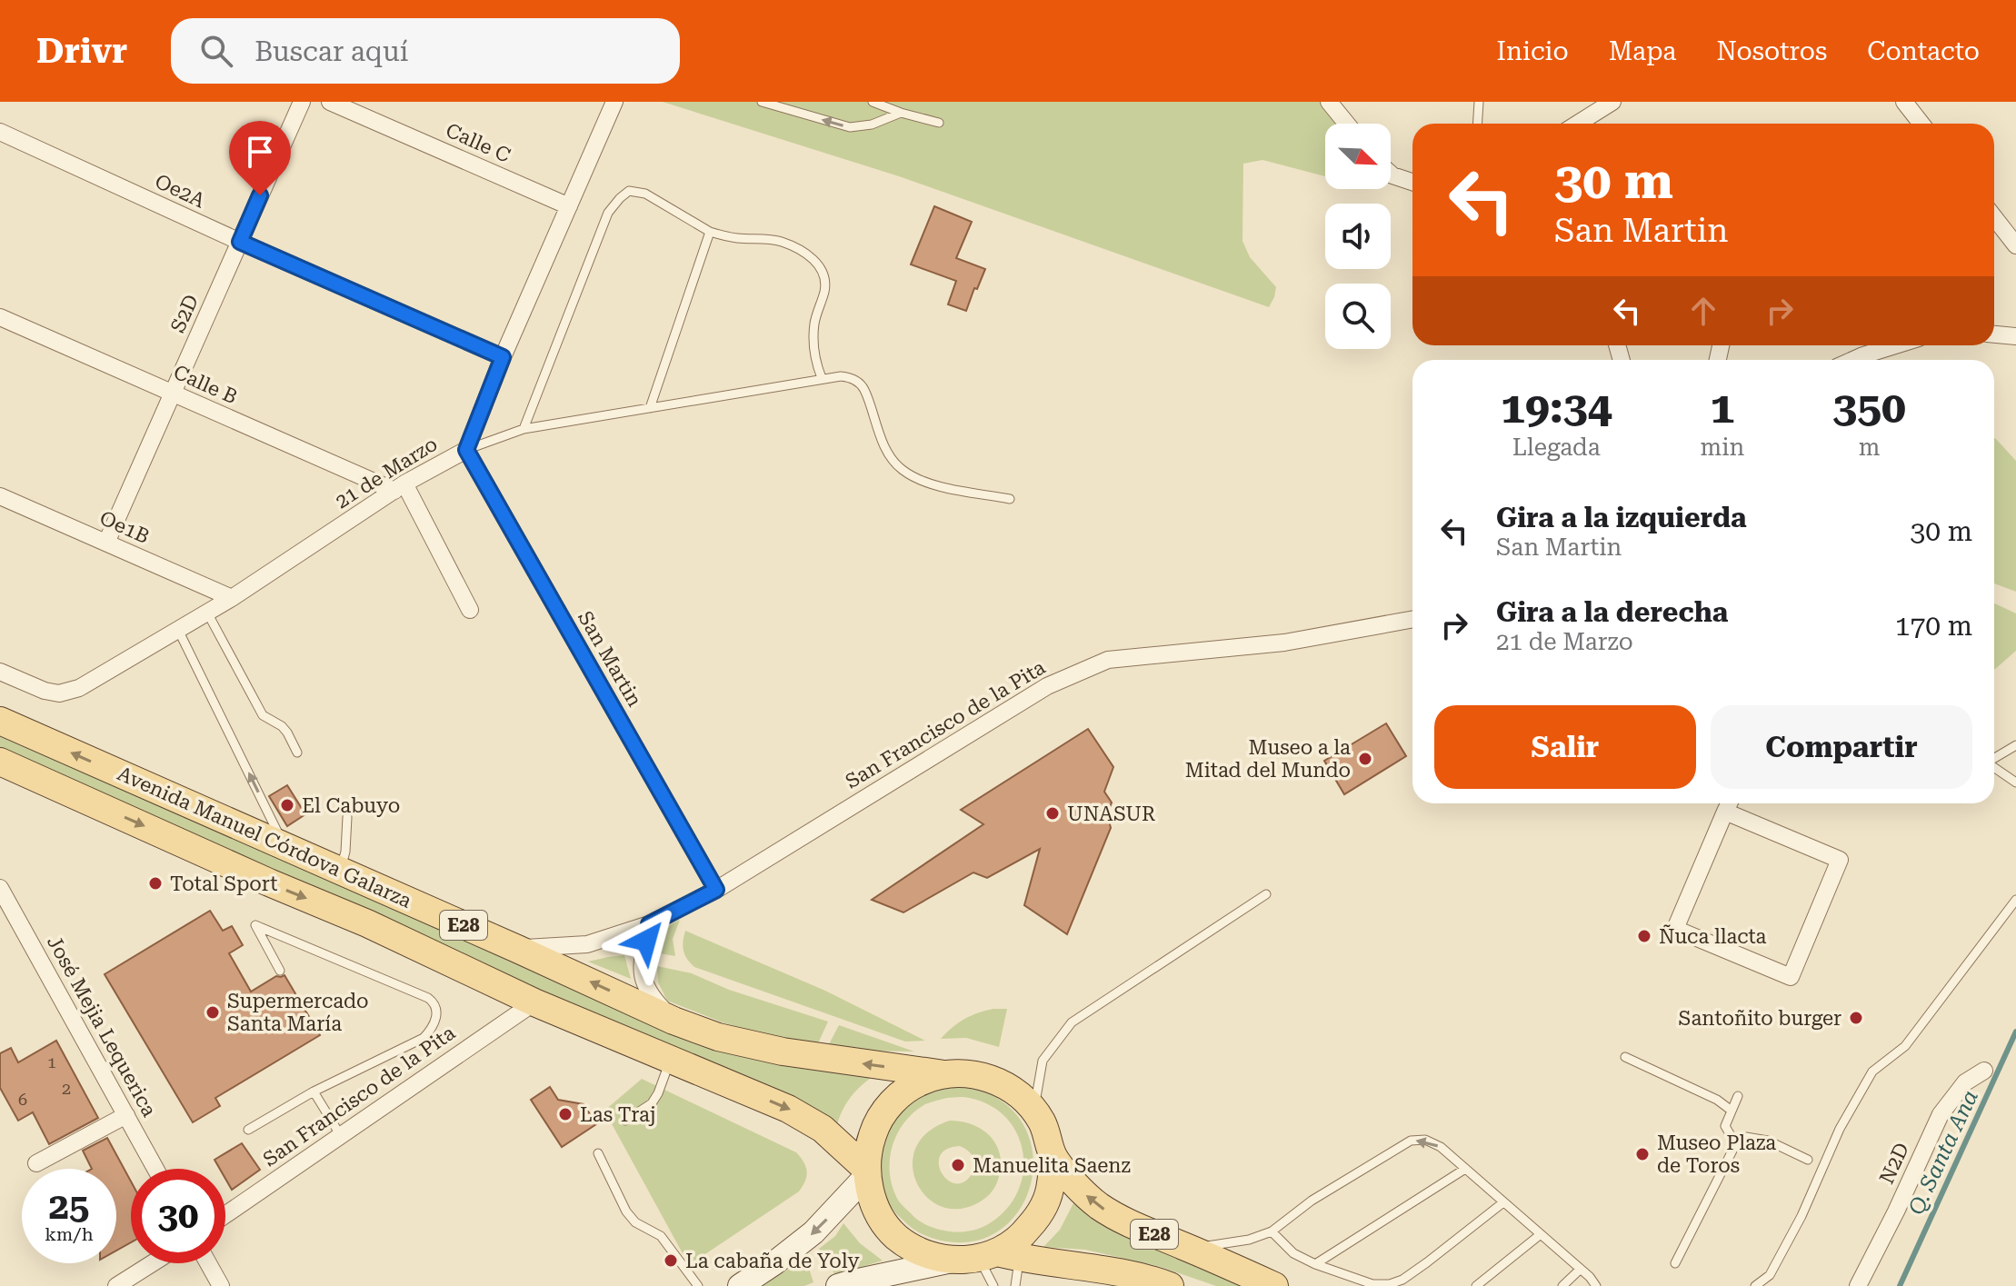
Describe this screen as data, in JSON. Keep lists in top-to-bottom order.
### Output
{
  "streets": {
    "main road": ["Avenida Manuel Córdova Galarza", "E28"],
    "street": [
      "Calle C",
      "Oe2A",
      "S2D",
      "Calle B",
      "21 de Marzo",
      "Oe1B",
      "San Martin",
      "San Francisco de la Pita",
      "José Mejia Lequerica",
      "N2D"
    ]
  },
  "crossings": [
    ["Calle C", "21 de Marzo"],
    ["Oe2A", "S2D"],
    ["Oe2A", "21 de Marzo"],
    ["S2D", "Calle B"],
    ["S2D", "Oe1B"],
    ["Calle B", "21 de Marzo"],
    ["21 de Marzo", "Oe1B"],
    ["21 de Marzo", "San Martin"],
    ["San Martin", "San Francisco de la Pita"],
    ["San Francisco de la Pita", "Avenida Manuel Córdova Galarza"],
    ["Avenida Manuel Córdova Galarza", "E28"]
  ],
  "water": ["Q. Santa Ana"],
  "places": [
    "Museo a la Mitad del Mundo",
    "El Cabuyo",
    "UNASUR",
    "Total Sport",
    "Ñuca llacta",
    "Supermercado Santa María",
    "Santoñito burger",
    "Las Traj",
    "Museo Plaza de Toros",
    "Manuelita Saenz",
    "La cabaña de Yoly"
  ],
  "house_numbers": ["1", "2", "6"],
  "north": "bottom right",
  "page": {
    "header": "Drivr",
    "search": "Buscar aquí",
    "nav": [
      "Inicio",
      "Mapa",
      "Nosotros",
      "Contacto"
    ],
    "turn": ["30 m", "San Martin"],
    "eta": [
      "19:34",
      "Llegada",
      "1",
      "min",
      "350",
      "m"
    ],
    "list": [
      {
        "name": "Gira a la izquierda",
        "note": "San Martin",
        "value": "30 m"
      },
      {
        "name": "Gira a la derecha",
        "note": "21 de Marzo",
        "value": "170 m"
      }
    ],
    "buttons": ["Salir", "Compartir"],
    "speed": "25 km/h",
    "limit": "30"
  }
}
